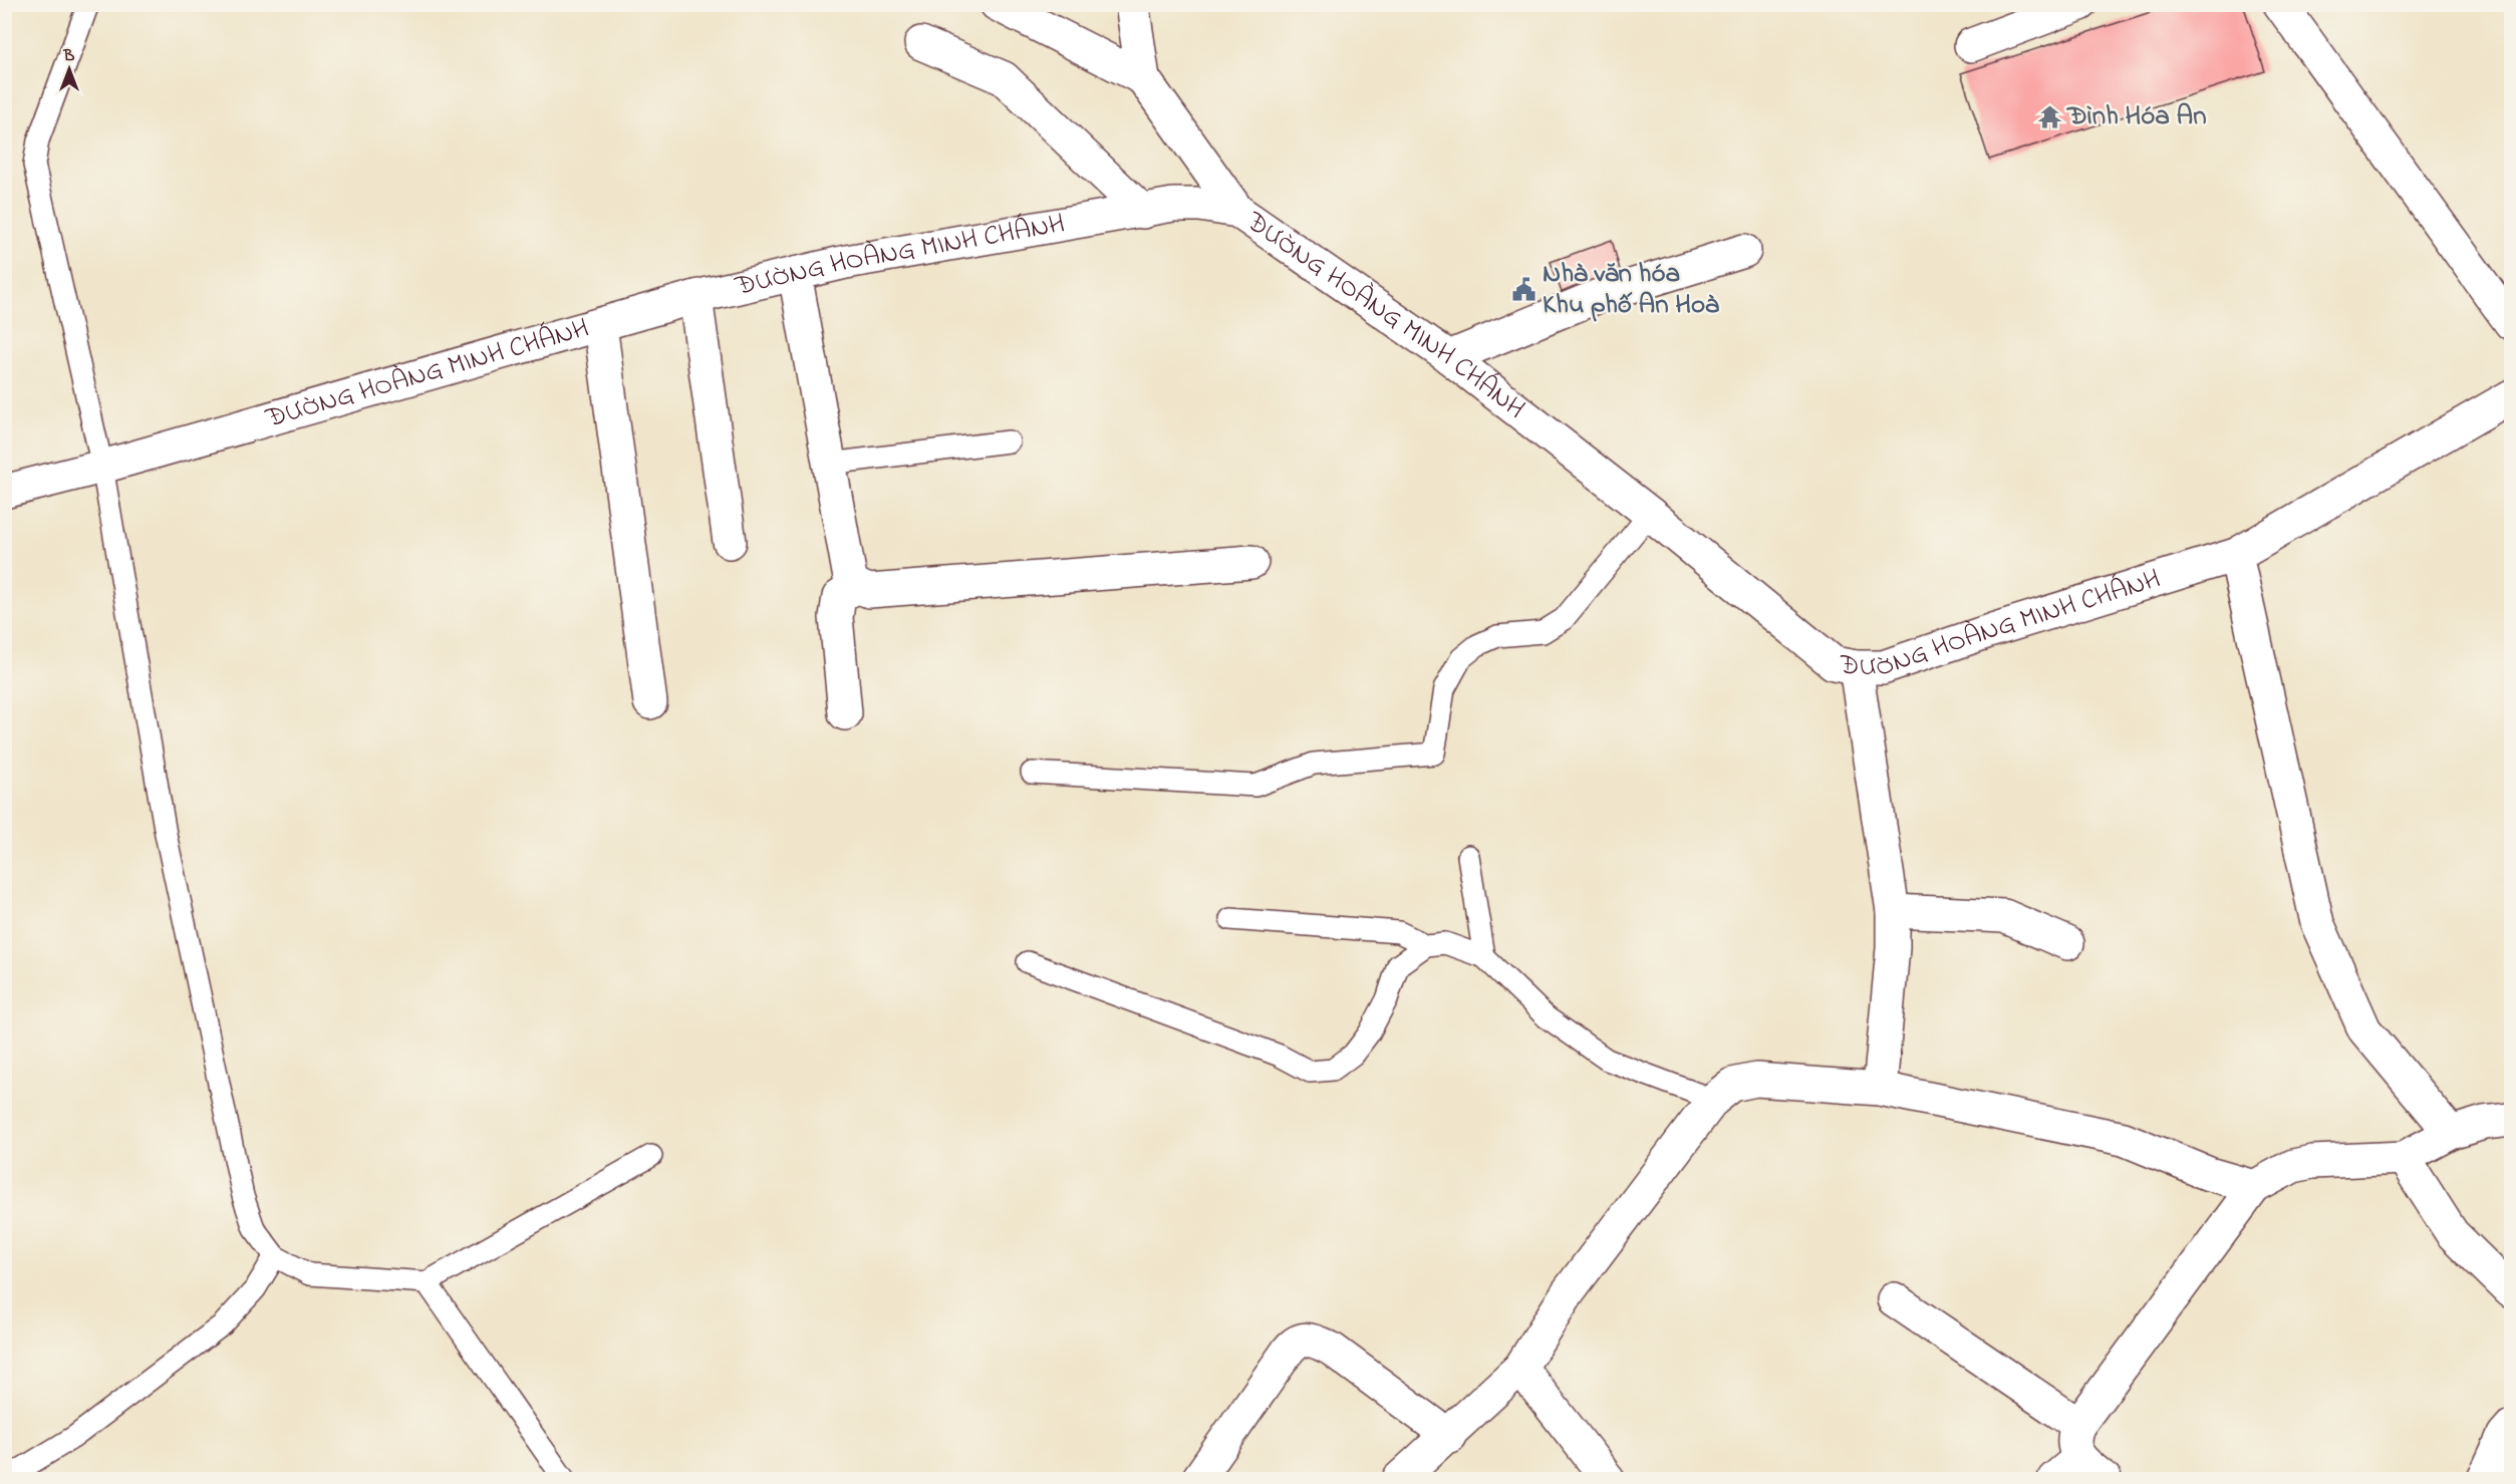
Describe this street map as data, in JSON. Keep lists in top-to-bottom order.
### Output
{
  "streets": {
    "street": ["ĐƯỜNG HOÀNG MINH CHÁNH"]
  },
  "places": {
    "temple": ["Đình Hóa An"],
    "public building": ["Nhà văn hóa Khu phố An Hoà"]
  },
  "north": "top"
}
